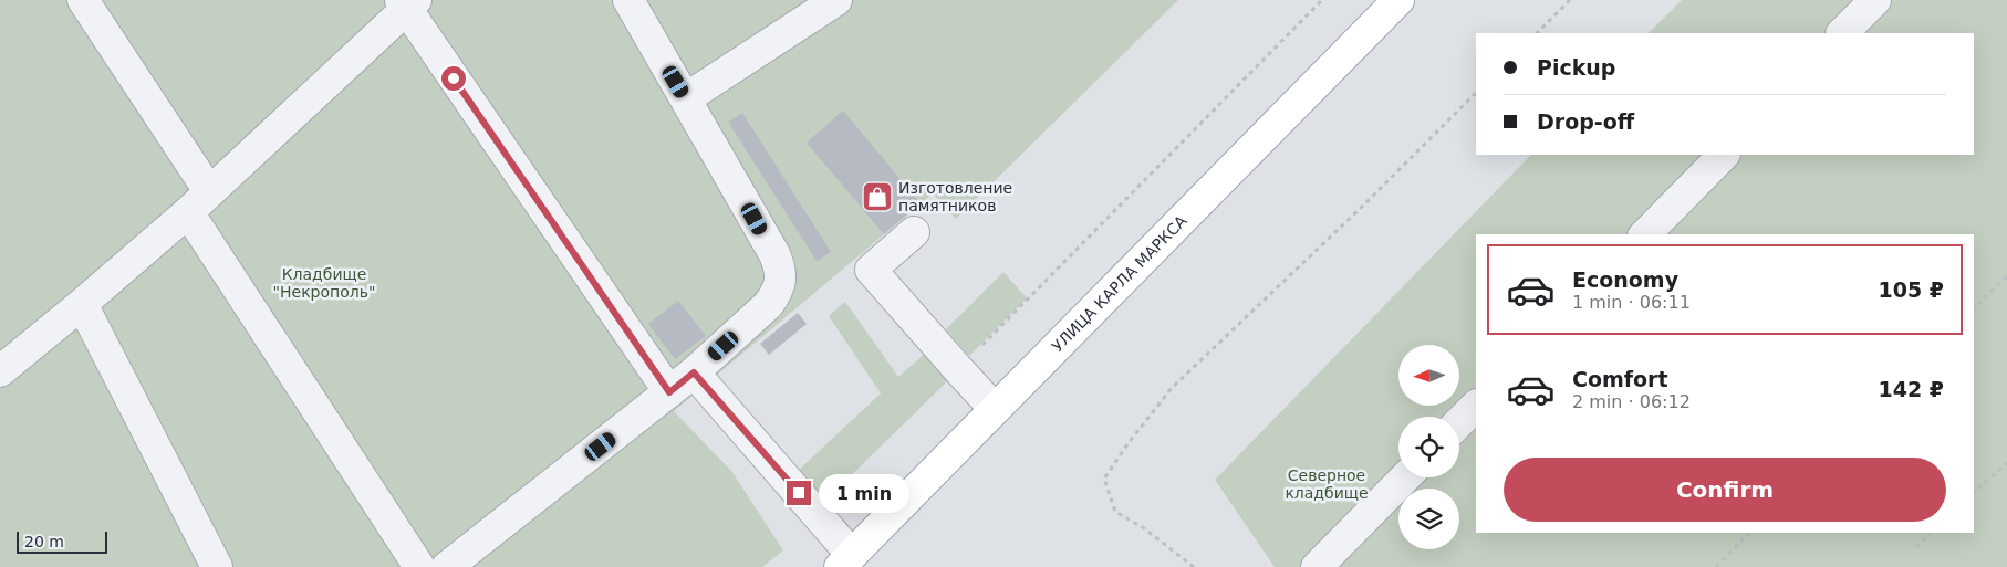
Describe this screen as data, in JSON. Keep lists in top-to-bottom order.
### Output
{
  "streets": {
    "main road": ["УЛИЦА КАРЛА МАРКСА"]
  },
  "parks": ["Кладбище \"Некрополь\"", "Северное кладбище"],
  "places": {
    "shop": ["Изготовление памятников"]
  },
  "scale_bar": "20 m",
  "north": "left",
  "page": {
    "banner": ["Pickup", "Drop-off"],
    "list": [
      {
        "name": "Economy",
        "note": "1 min · 06:11",
        "value": "105 ₽"
      },
      {
        "name": "Comfort",
        "note": "2 min · 06:12",
        "value": "142 ₽"
      }
    ],
    "buttons": "Confirm",
    "bubble": "1 min",
    "scale": "20 m"
  }
}
